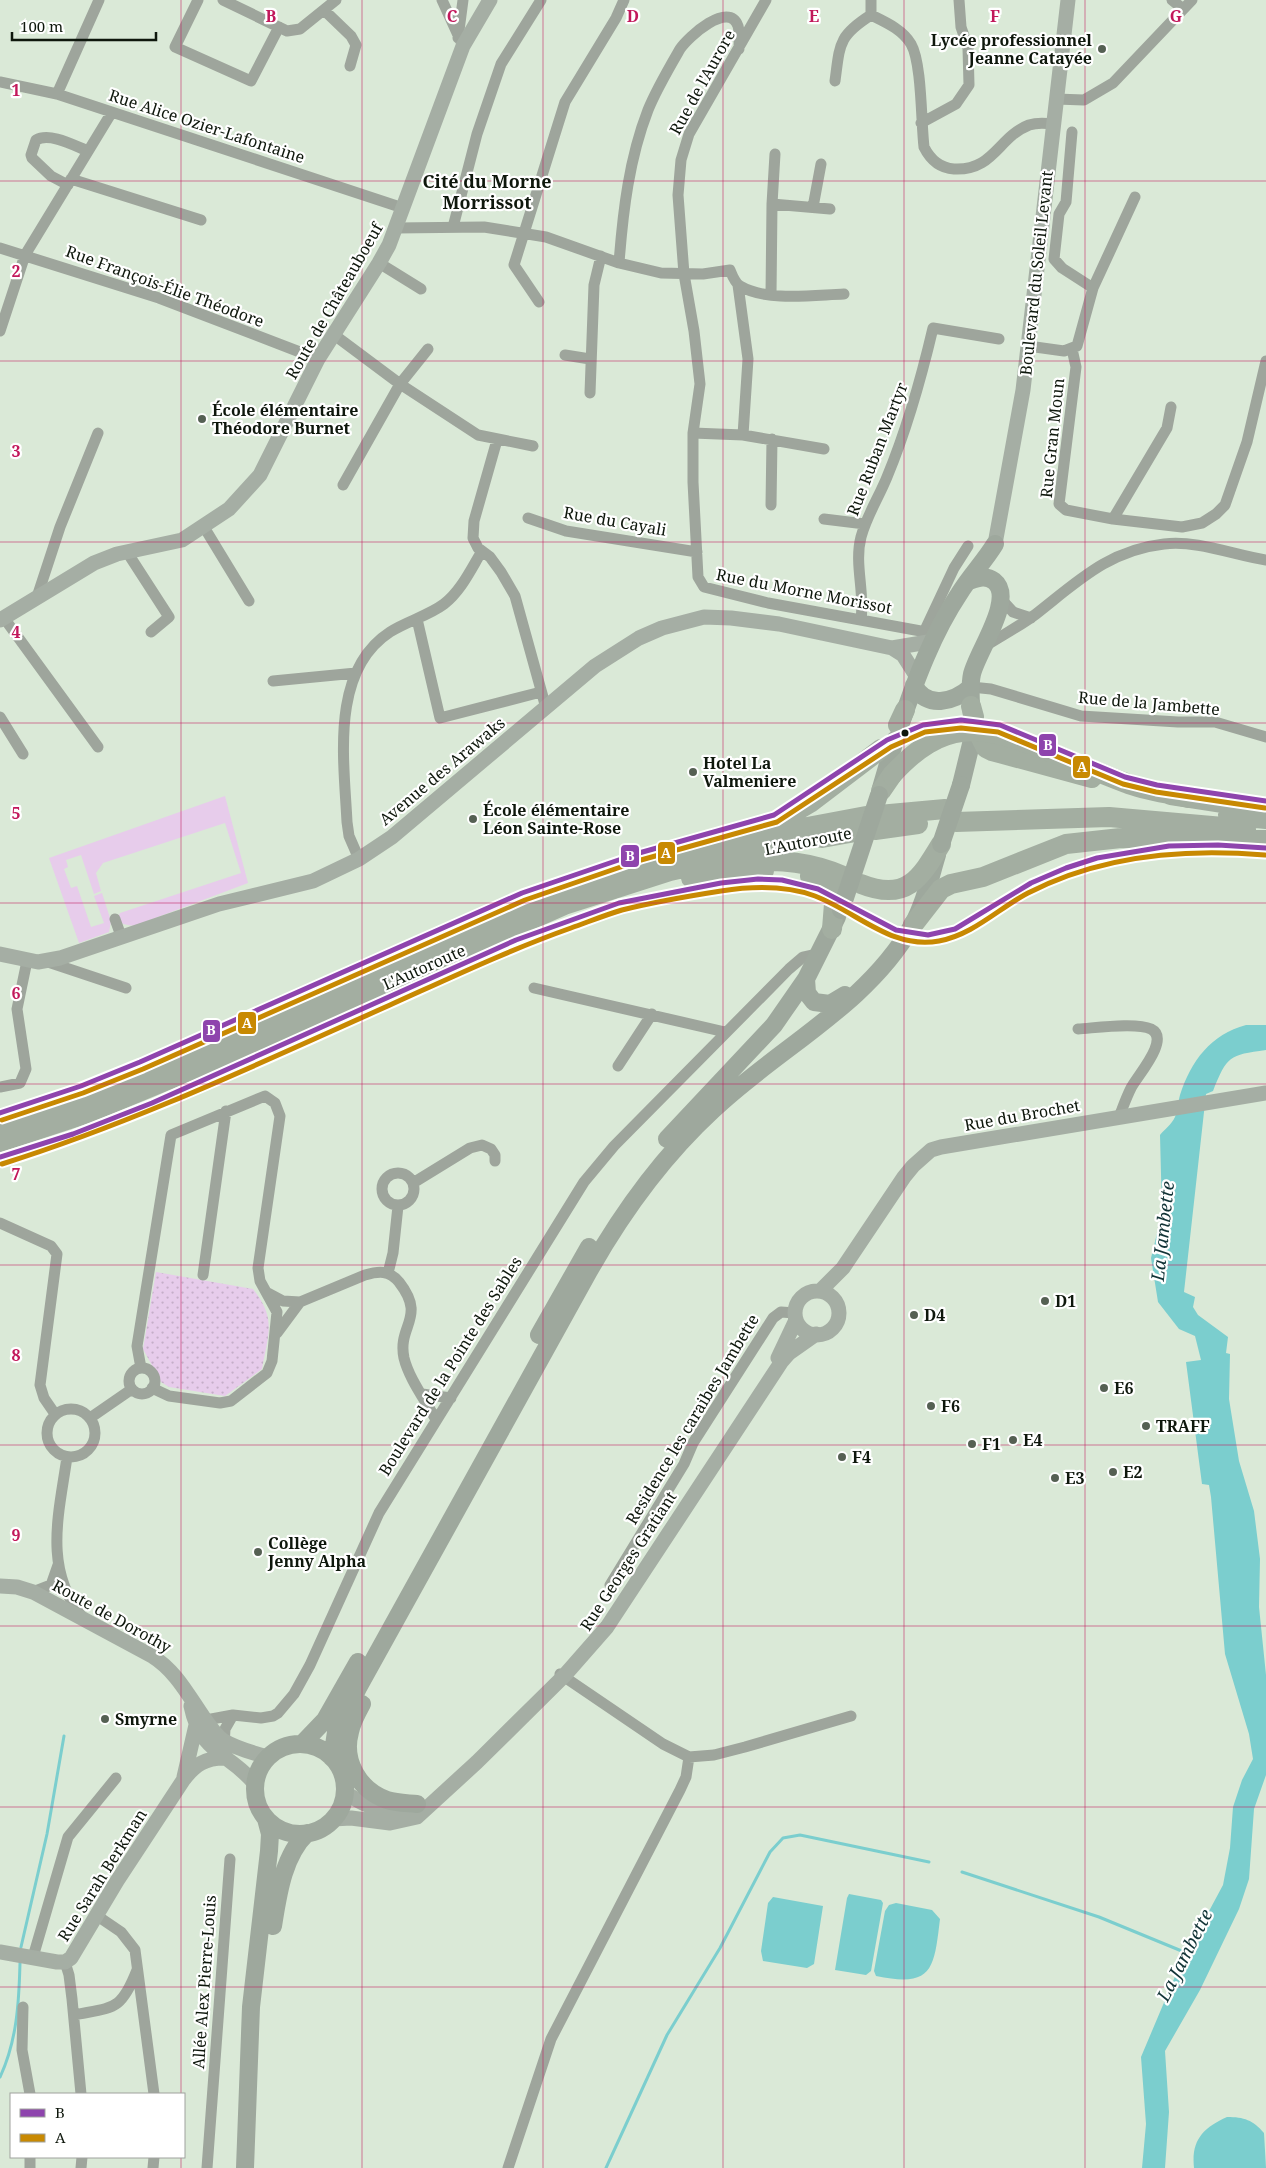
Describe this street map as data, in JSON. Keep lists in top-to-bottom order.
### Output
{
  "streets": {
    "highway": ["L'Autoroute"],
    "main road": [
      "Boulevard du Soleil Levant",
      "Route de Châteauboeuf",
      "Avenue des Arawaks",
      "Rue du Brochet",
      "Rue Georges Gratiant",
      "Route de Dorothy",
      "Rue Sarah Berkman"
    ],
    "street": [
      "Rue de l'Aurore",
      "Rue Alice Ozier-Lafontaine",
      "Rue François-Élie Théodore",
      "Rue Gran Moun",
      "Rue Ruban Martyr",
      "Rue du Cayali",
      "Rue du Morne Morissot",
      "Rue de la Jambette",
      "Boulevard de la Pointe des Sables",
      "Residence les caraibes Jambette",
      "Allée Alex Pierre-Louis"
    ]
  },
  "crossings": [
    ["Rue de l'Aurore", "Rue du Morne Morissot"],
    ["Rue Alice Ozier-Lafontaine", "Route de Châteauboeuf"],
    ["Boulevard du Soleil Levant", "Rue du Morne Morissot"],
    ["Boulevard du Soleil Levant", "Avenue des Arawaks"],
    ["Rue François-Élie Théodore", "Route de Châteauboeuf"],
    ["Rue Ruban Martyr", "Rue du Morne Morissot"],
    ["Rue du Cayali", "Rue du Morne Morissot"],
    ["Rue du Morne Morissot", "Avenue des Arawaks"],
    ["Rue du Brochet", "Residence les caraibes Jambette"],
    ["Boulevard de la Pointe des Sables", "Route de Dorothy"]
  ],
  "districts": ["Cité du Morne Morrissot"],
  "water": ["La Jambette"],
  "places": [
    "Lycée professionnel Jeanne Catayée",
    "École élémentaire Théodore Burnet",
    "Hotel La Valmeniere",
    "École élémentaire Léon Sainte-Rose",
    "D1",
    "D4",
    "E6",
    "F6",
    "TRAFF",
    "E4",
    "F1",
    "F4",
    "E2",
    "E3",
    "Collège Jenny Alpha",
    "Smyrne"
  ],
  "lines": ["transit line B", "transit line A"],
  "legend": ["B", "A"],
  "scale_bar": "100 m",
  "grid": {
    "columns": [
      "B",
      "C",
      "D",
      "E",
      "F",
      "G"
    ],
    "rows": [
      "1",
      "2",
      "3",
      "4",
      "5",
      "6",
      "7",
      "8",
      "9"
    ]
  }
}
